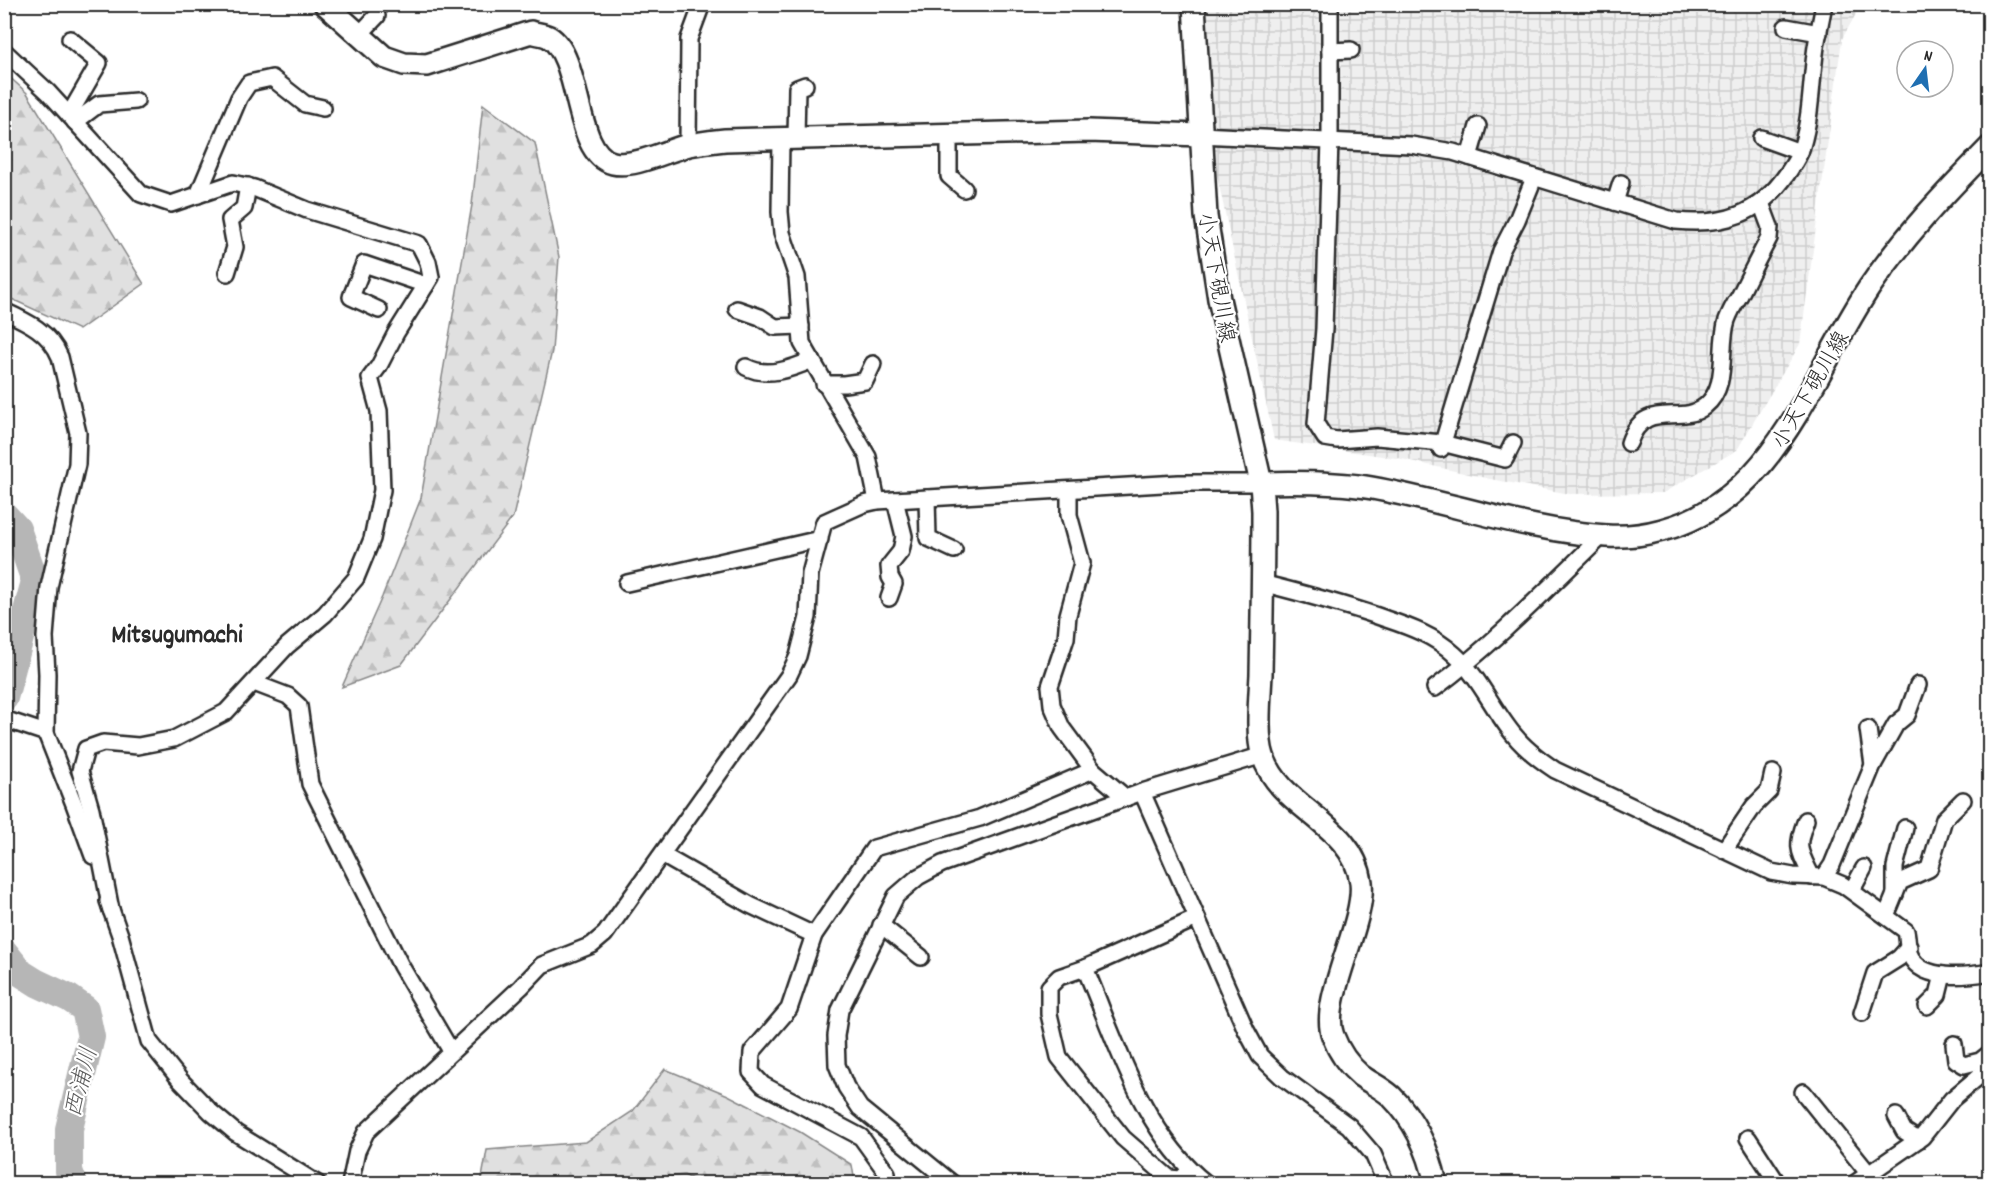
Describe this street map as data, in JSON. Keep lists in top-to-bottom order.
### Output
{
  "streets": {
    "main road": ["小天下硯川線"]
  },
  "districts": ["Mitsugumachi"],
  "water": ["西浦川"],
  "north": "top"
}
